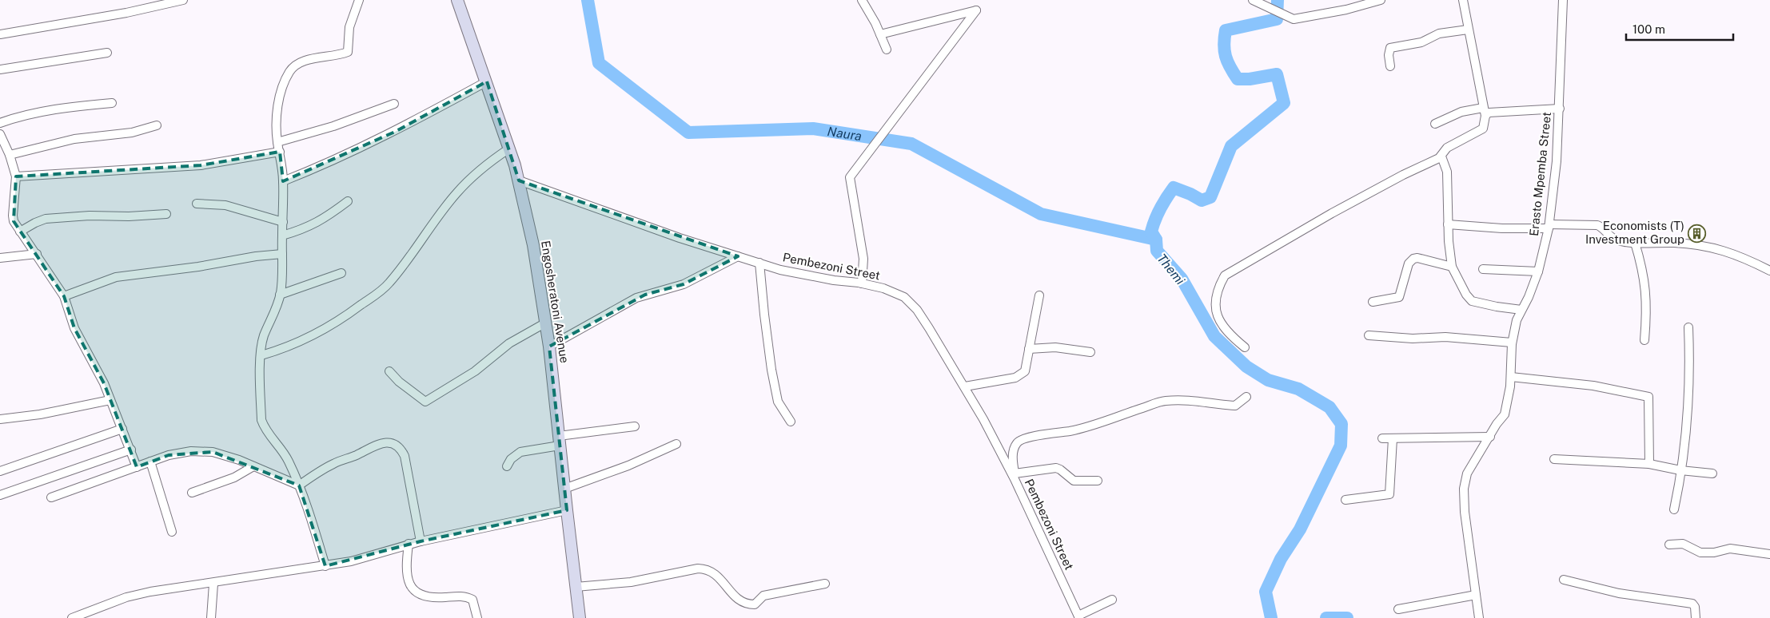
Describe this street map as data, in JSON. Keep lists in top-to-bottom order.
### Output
{
  "streets": {
    "street": ["Erasto Mpemba Street", "Pembezoni Street", "Engosheratoni Avenue"]
  },
  "crossings": [
    ["Pembezoni Street", "Engosheratoni Avenue"]
  ],
  "water": ["Naura", "Themi"],
  "places": {
    "building": ["Economists (T) Investment Group"]
  },
  "scale_bar": "100 m"
}
